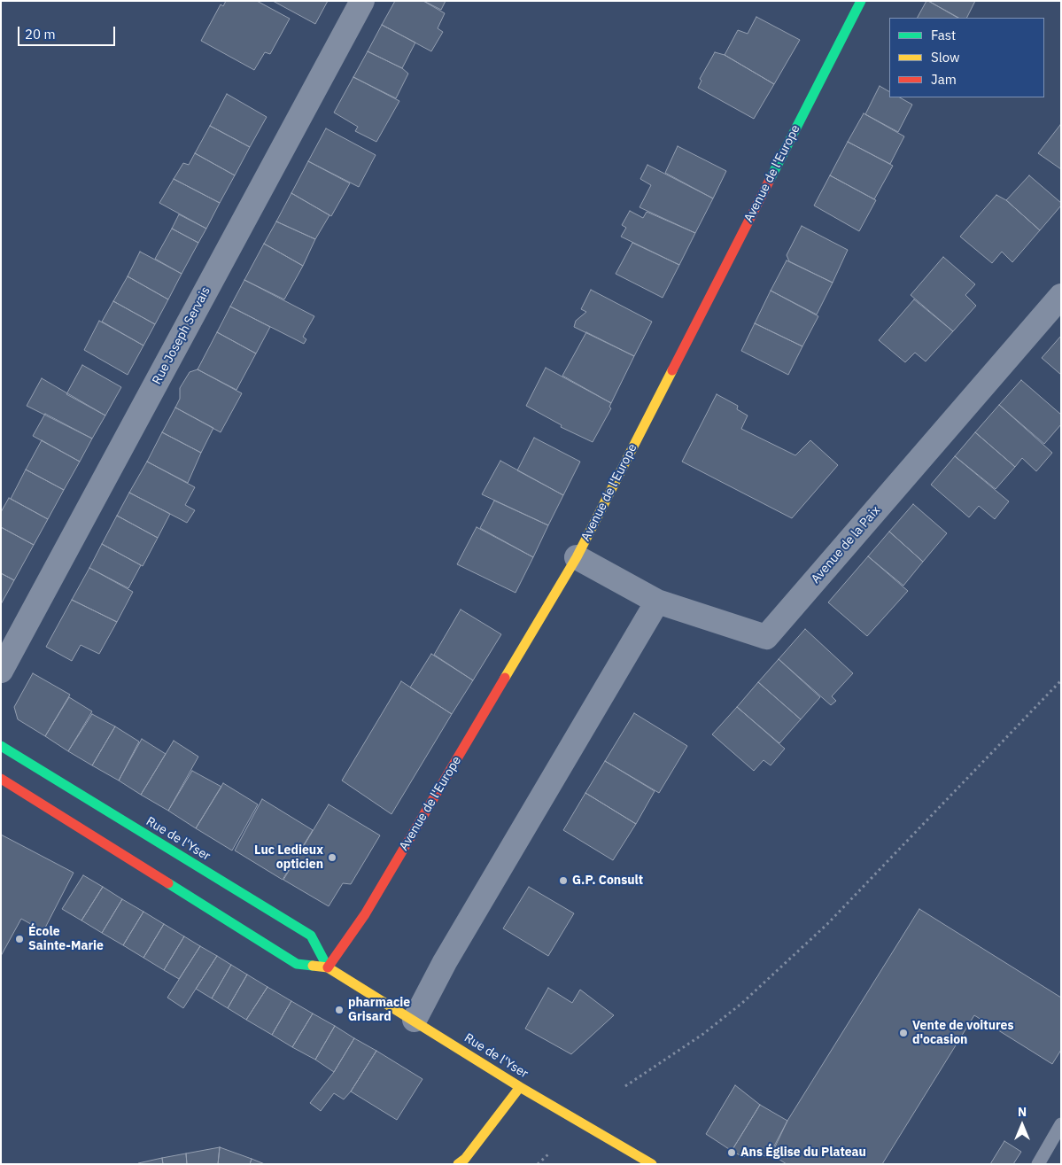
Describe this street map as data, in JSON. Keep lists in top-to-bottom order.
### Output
{
  "streets": {
    "street": [
      "Avenue de l'Europe",
      "Rue Joseph Servais",
      "Avenue de la Paix",
      "Rue de l'Yser"
    ]
  },
  "crossings": [
    ["Avenue de l'Europe", "Avenue de la Paix"],
    ["Avenue de l'Europe", "Rue de l'Yser"]
  ],
  "places": [
    "Luc Ledieux opticien",
    "G.P. Consult",
    "École Sainte-Marie",
    "pharmacie Grisard",
    "Vente de voitures d'ocasion",
    "Ans Église du Plateau"
  ],
  "legend": ["Fast", "Slow", "Jam"],
  "scale_bar": "20 m",
  "north": "top"
}
